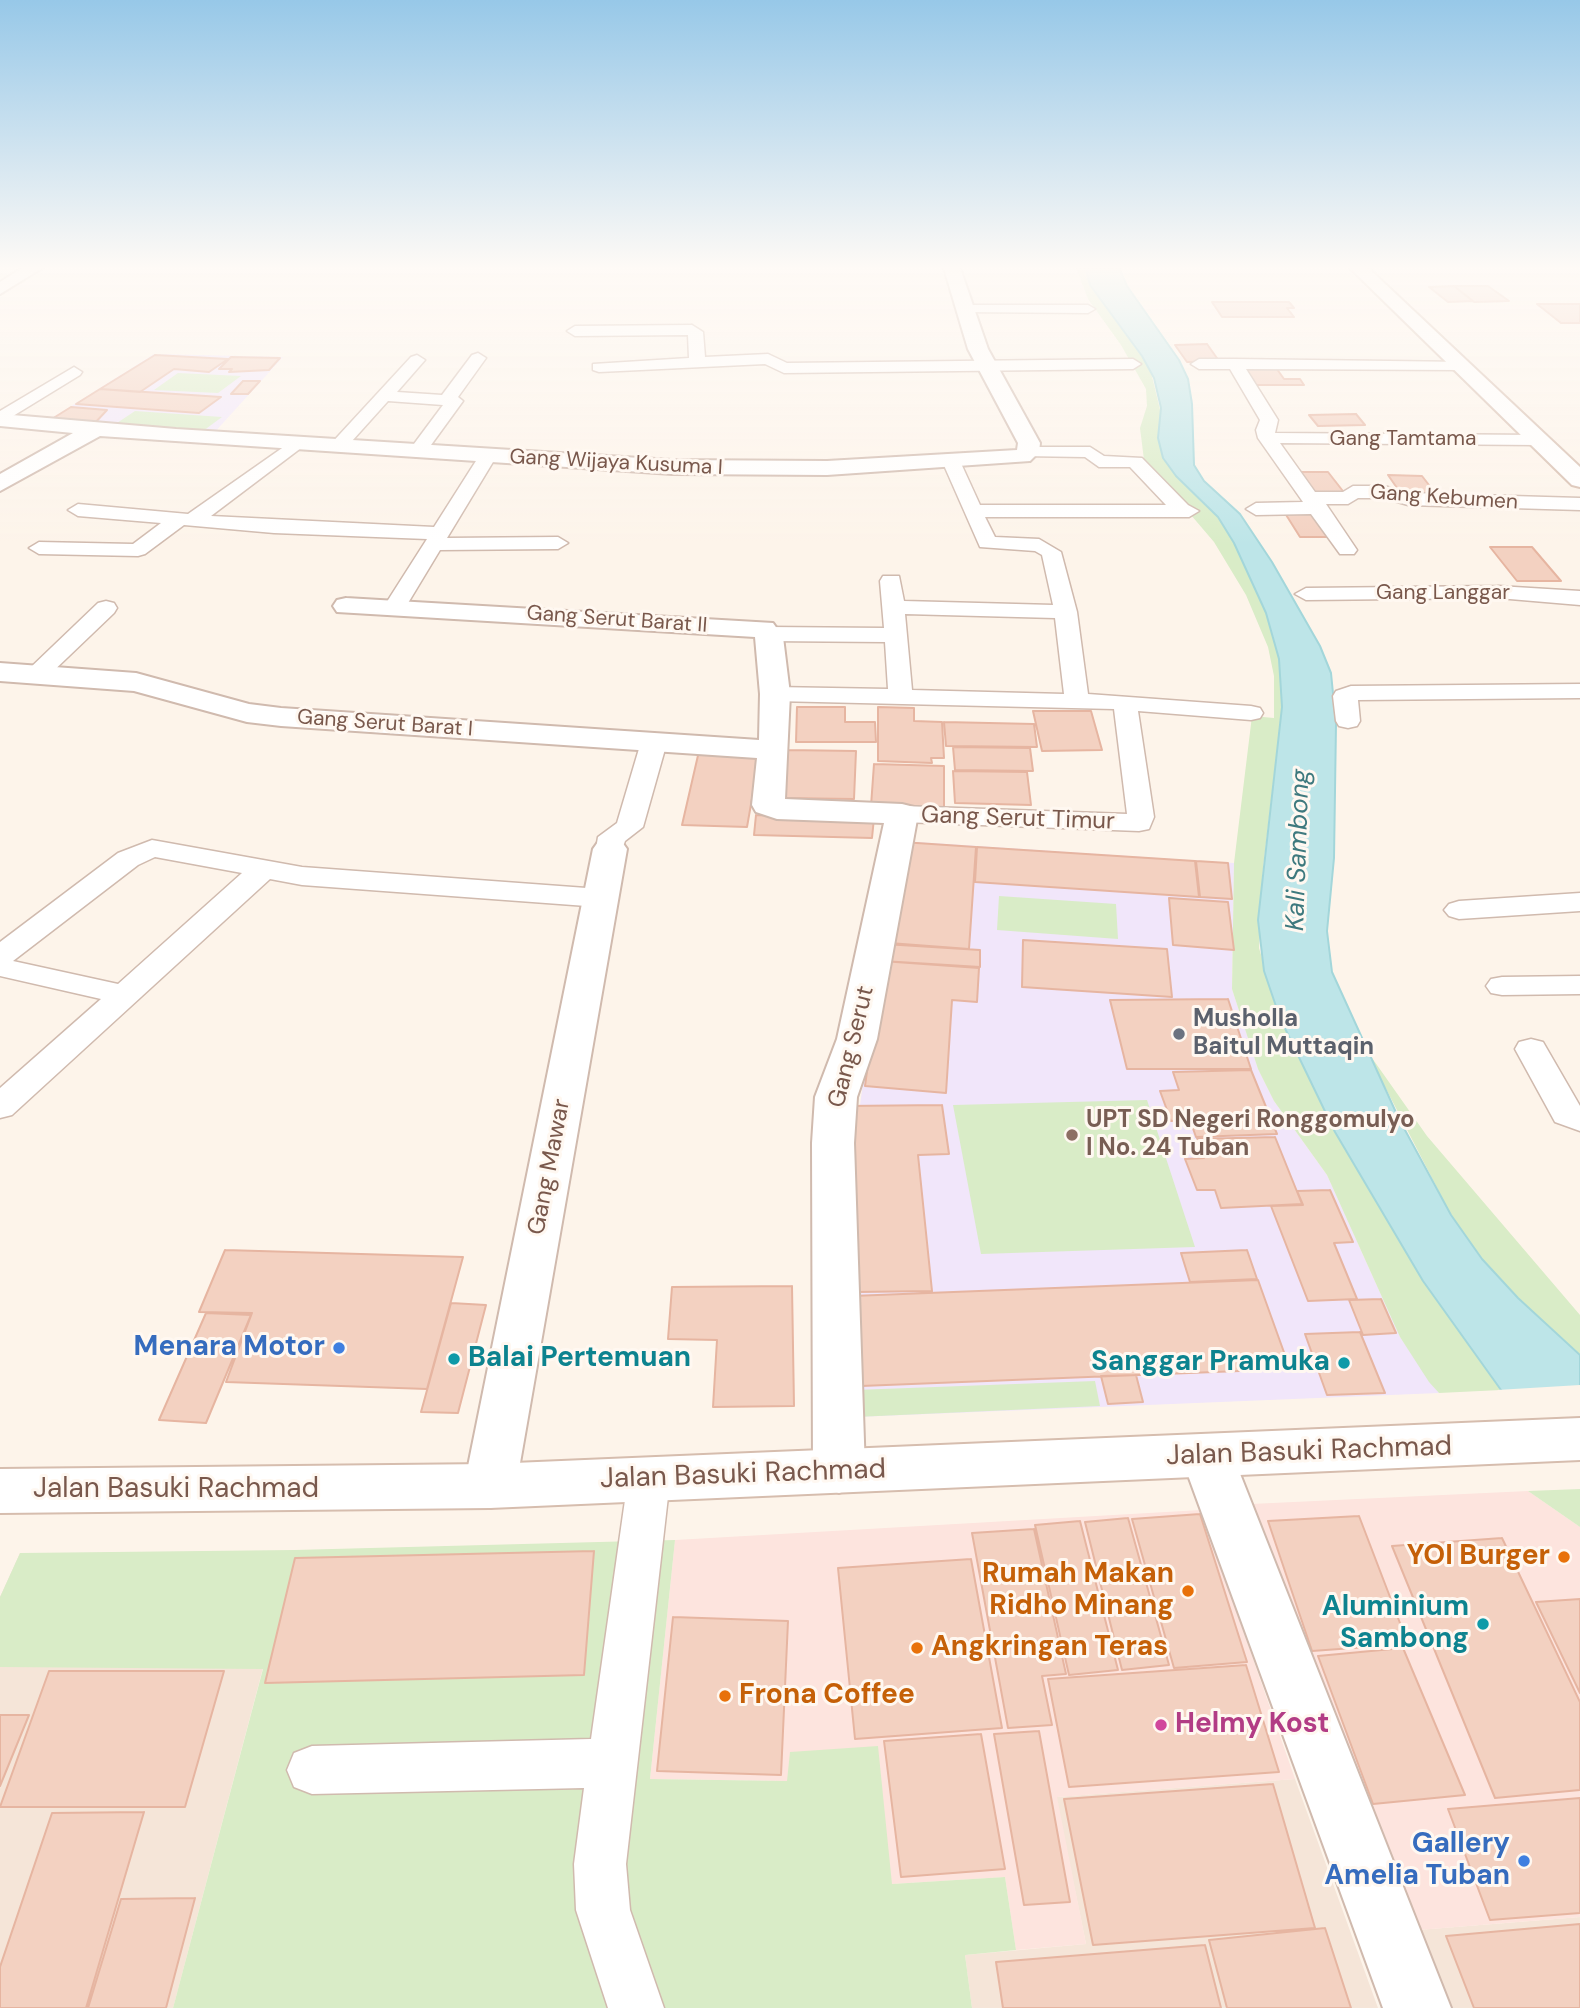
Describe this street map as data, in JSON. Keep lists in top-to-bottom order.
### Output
{
  "streets": {
    "street": [
      "Gang Wijaya Kusuma I",
      "Gang Serut Barat II",
      "Gang Serut Barat I",
      "Gang Serut",
      "Gang Mawar",
      "Jalan Basuki Rachmad"
    ],
    "lane": [
      "Gang Tamtama",
      "Gang Kebumen",
      "Gang Langgar",
      "Gang Serut Timur"
    ]
  },
  "crossings": [
    ["Gang Serut Timur", "Gang Serut"],
    ["Gang Serut", "Jalan Basuki Rachmad"],
    ["Gang Mawar", "Jalan Basuki Rachmad"]
  ],
  "water": ["Kali Sambong"],
  "places": [
    "Musholla Baitul Muttaqin",
    "UPT SD Negeri Ronggomulyo I No. 24 Tuban",
    "Menara Motor",
    "Balai Pertemuan",
    "Sanggar Pramuka",
    "YOI Burger",
    "Rumah Makan Ridho Minang",
    "Aluminium Sambong",
    "Angkringan Teras",
    "Frona Coffee",
    "Helmy Kost",
    "Gallery Amelia Tuban"
  ]
}
